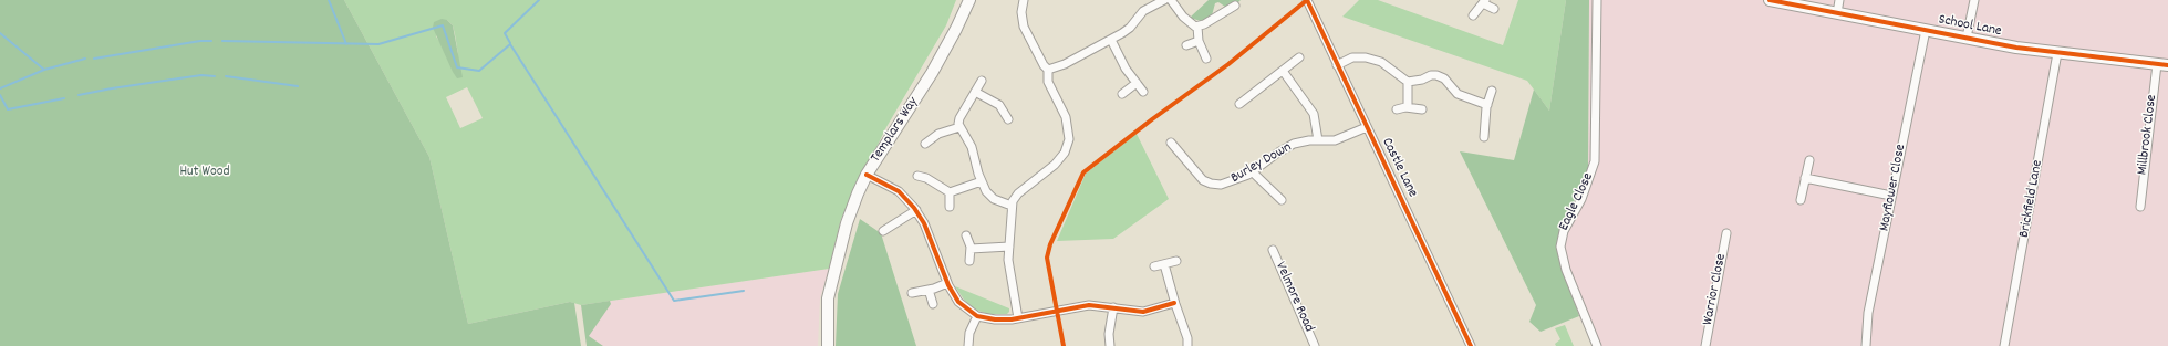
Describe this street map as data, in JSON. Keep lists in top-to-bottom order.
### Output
{
  "streets": {
    "street": [
      "School Lane",
      "Templars Way",
      "Millbrook Close",
      "Burley Down",
      "Castle Lane",
      "Mayflower Close",
      "Brickfield Lane",
      "Eagle Close",
      "Warrior Close",
      "Velmore Road"
    ]
  },
  "crossings": [
    ["School Lane", "Millbrook Close"],
    ["School Lane", "Mayflower Close"],
    ["School Lane", "Brickfield Lane"],
    ["Burley Down", "Castle Lane"]
  ],
  "parks": ["Hut Wood"]
}
